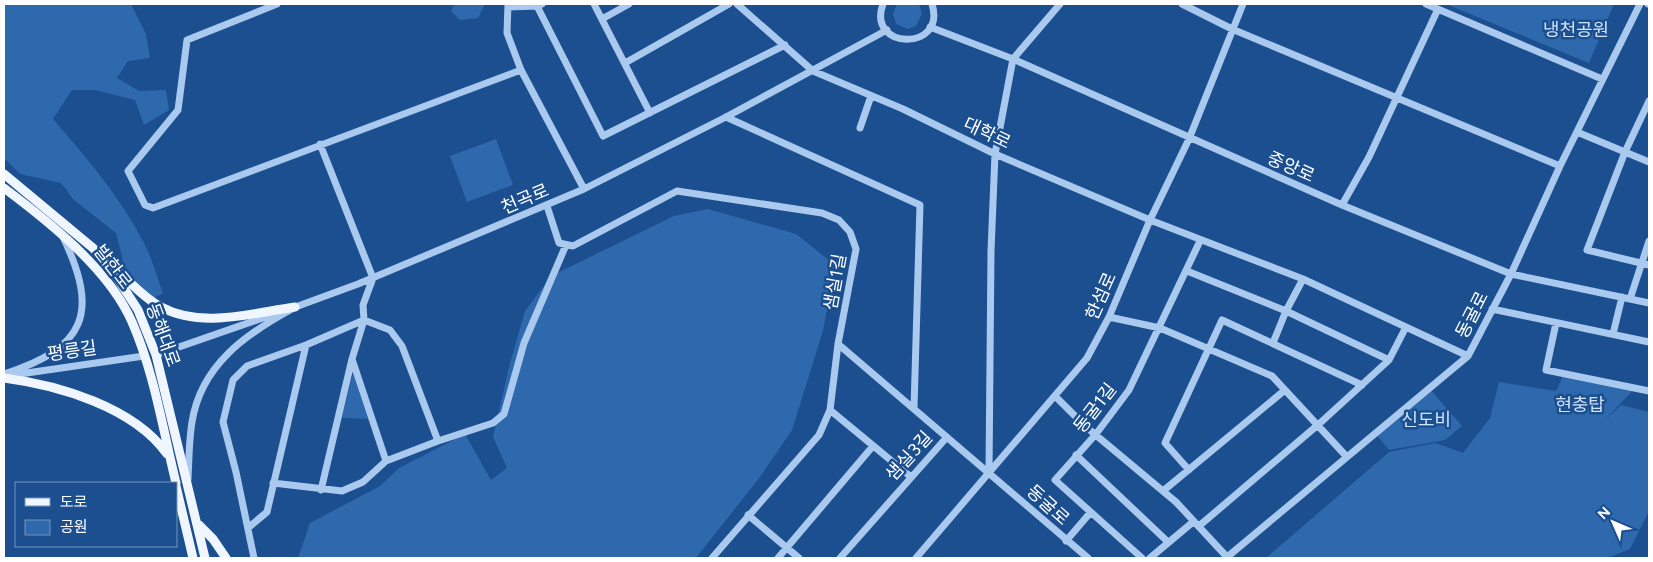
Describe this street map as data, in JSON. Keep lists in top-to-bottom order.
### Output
{
  "streets": {
    "main road": ["발한로", "동해대로"],
    "street": [
      "대학로",
      "중앙로",
      "천곡로",
      "샘실1길",
      "한섬로",
      "동굴로",
      "평릉길",
      "동굴1길",
      "샘실3길"
    ]
  },
  "crossings": [
    ["대학로", "천곡로"],
    ["대학로", "한섬로"],
    ["대학로", "동굴로"],
    ["대학로", "동굴1길"],
    ["중앙로", "한섬로"],
    ["중앙로", "동굴로"],
    ["천곡로", "동해대로"],
    ["발한로", "평릉길"],
    ["샘실1길", "샘실3길"],
    ["한섬로", "동굴로"],
    ["동굴로", "샘실3길"]
  ],
  "parks": ["냉천공원", "현충탑", "신도비"],
  "legend": ["도로", "공원"],
  "north": "top left"
}
